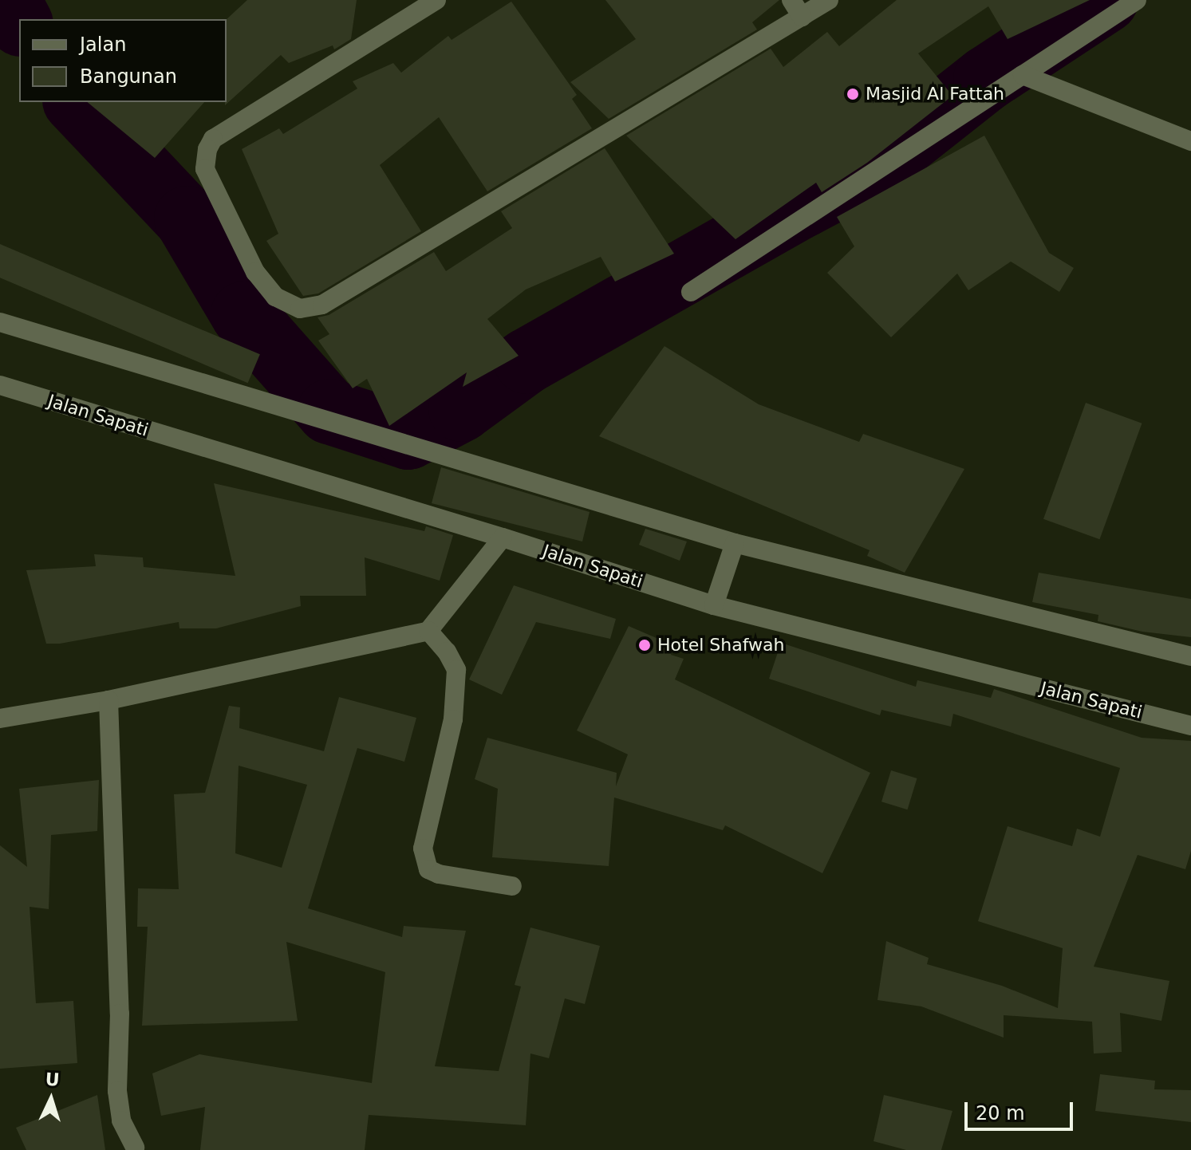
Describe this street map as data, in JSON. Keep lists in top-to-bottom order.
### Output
{
  "streets": {
    "street": ["Jalan Sapati"]
  },
  "places": ["Masjid Al Fattah", "Hotel Shafwah"],
  "legend": ["Jalan", "Bangunan"],
  "scale_bar": "20 m",
  "north": "top"
}
